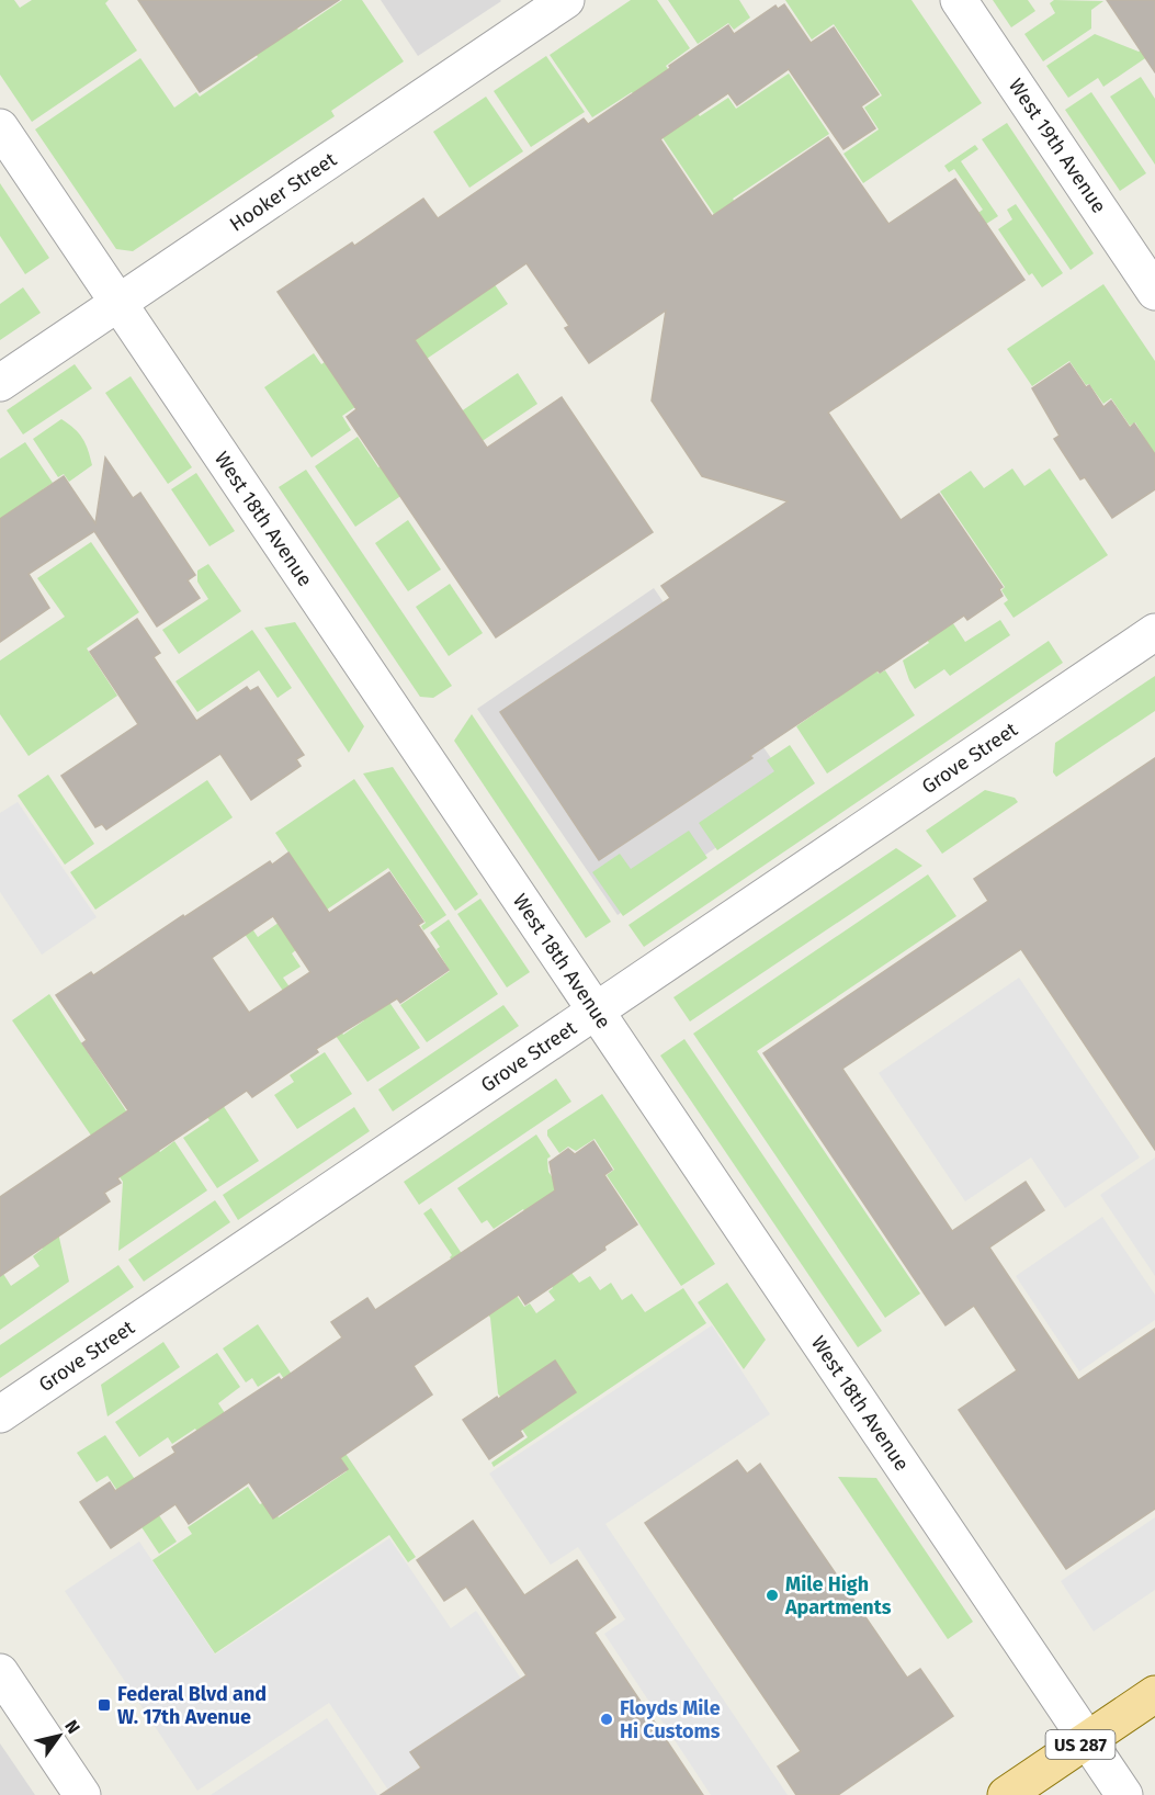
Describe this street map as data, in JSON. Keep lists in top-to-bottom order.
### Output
{
  "streets": {
    "main road": ["US 287"],
    "street": [
      "West 19th Avenue",
      "Hooker Street",
      "West 18th Avenue",
      "Grove Street"
    ]
  },
  "crossings": [
    ["Hooker Street", "West 18th Avenue"],
    ["West 18th Avenue", "Grove Street"],
    ["West 18th Avenue", "US 287"]
  ],
  "places": {
    "other": ["Mile High Apartments", "Floyds Mile Hi Customs"],
    "transit": ["Federal Blvd and W. 17th Avenue"]
  },
  "north": "top right"
}
